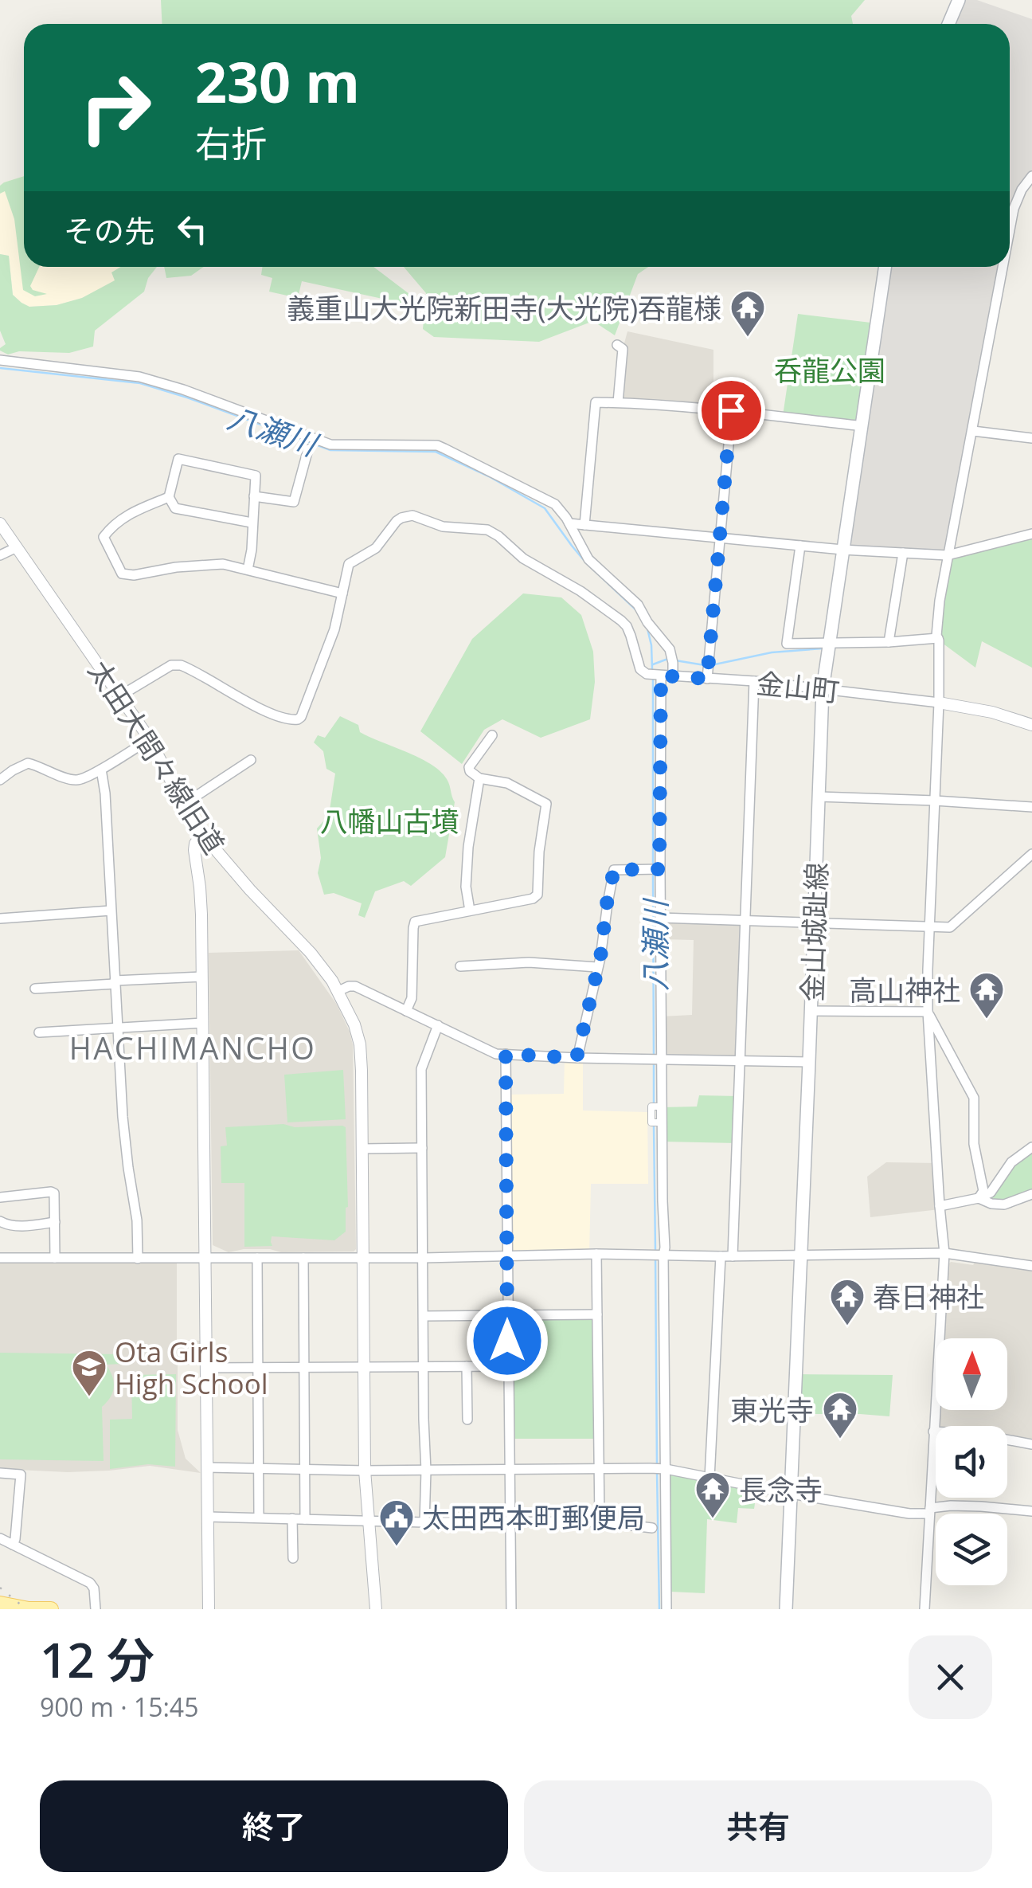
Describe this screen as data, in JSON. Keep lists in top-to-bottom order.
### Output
{
  "streets": {
    "main road": ["金山城趾線"],
    "street": ["金山町", "太田大間々線旧道"]
  },
  "crossings": [
    ["金山町", "金山城趾線"]
  ],
  "districts": ["HACHIMANCHO"],
  "water": ["八瀬川"],
  "parks": ["呑龍公園", "八幡山古墳"],
  "places": {
    "temple": [
      "義重山大光院新田寺(大光院)吞龍様",
      "高山神社",
      "春日神社",
      "東光寺",
      "長念寺"
    ],
    "school or university": ["Ota Girls High School"],
    "public building": ["太田西本町郵便局"]
  },
  "north": "top",
  "page": {
    "turn": ["230 m", "右折"],
    "then": "その先",
    "heading": ["12 分", "900 m · 15:45"],
    "buttons": ["終了", "共有"]
  }
}
